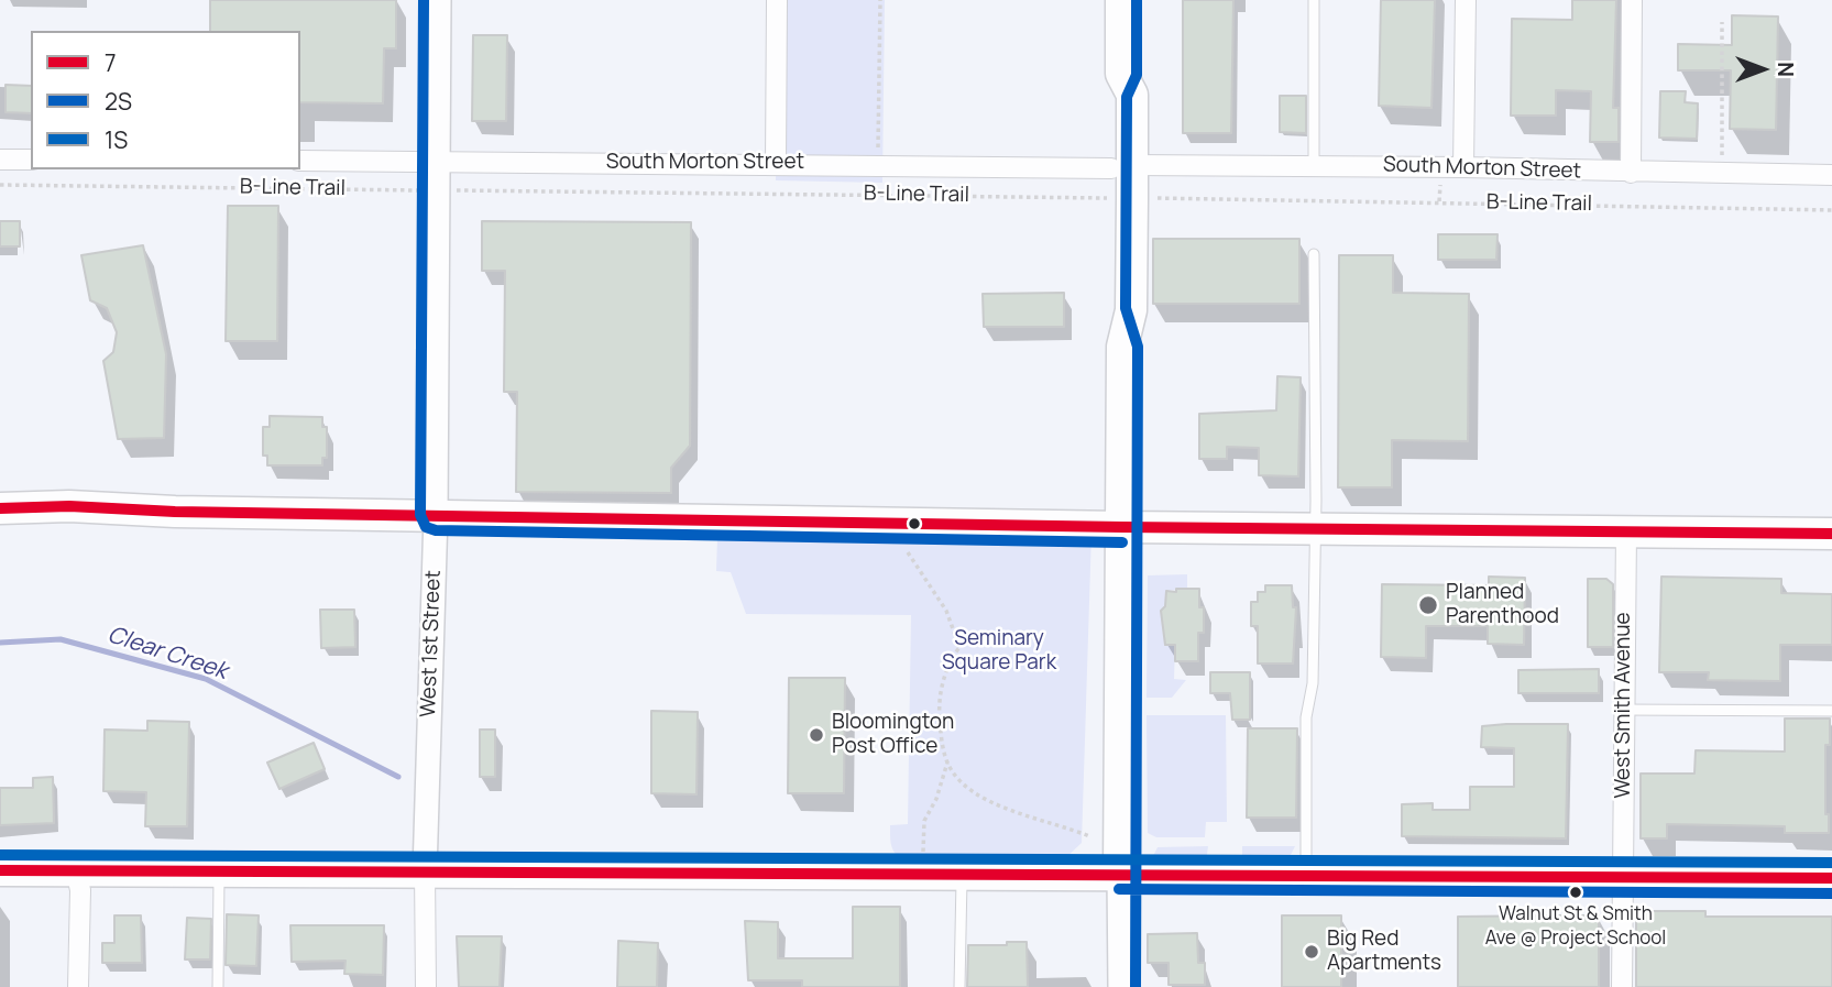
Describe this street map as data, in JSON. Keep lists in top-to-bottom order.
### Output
{
  "streets": {
    "street": ["South Morton Street", "West 1st Street", "West Smith Avenue"],
    "path": ["B-Line Trail"]
  },
  "crossings": [
    ["South Morton Street", "B-Line Trail"],
    ["South Morton Street", "West 1st Street"],
    ["B-Line Trail", "West 1st Street"]
  ],
  "water": ["Clear Creek"],
  "parks": ["Seminary Square Park"],
  "places": [
    "Planned Parenthood",
    "Bloomington Post Office",
    "Walnut St & Smith Ave @ Project School",
    "Big Red Apartments"
  ],
  "lines": ["transit line 2S", "transit line 7", "transit line 1S"],
  "legend": ["7", "2S", "1S"],
  "north": "right"
}
